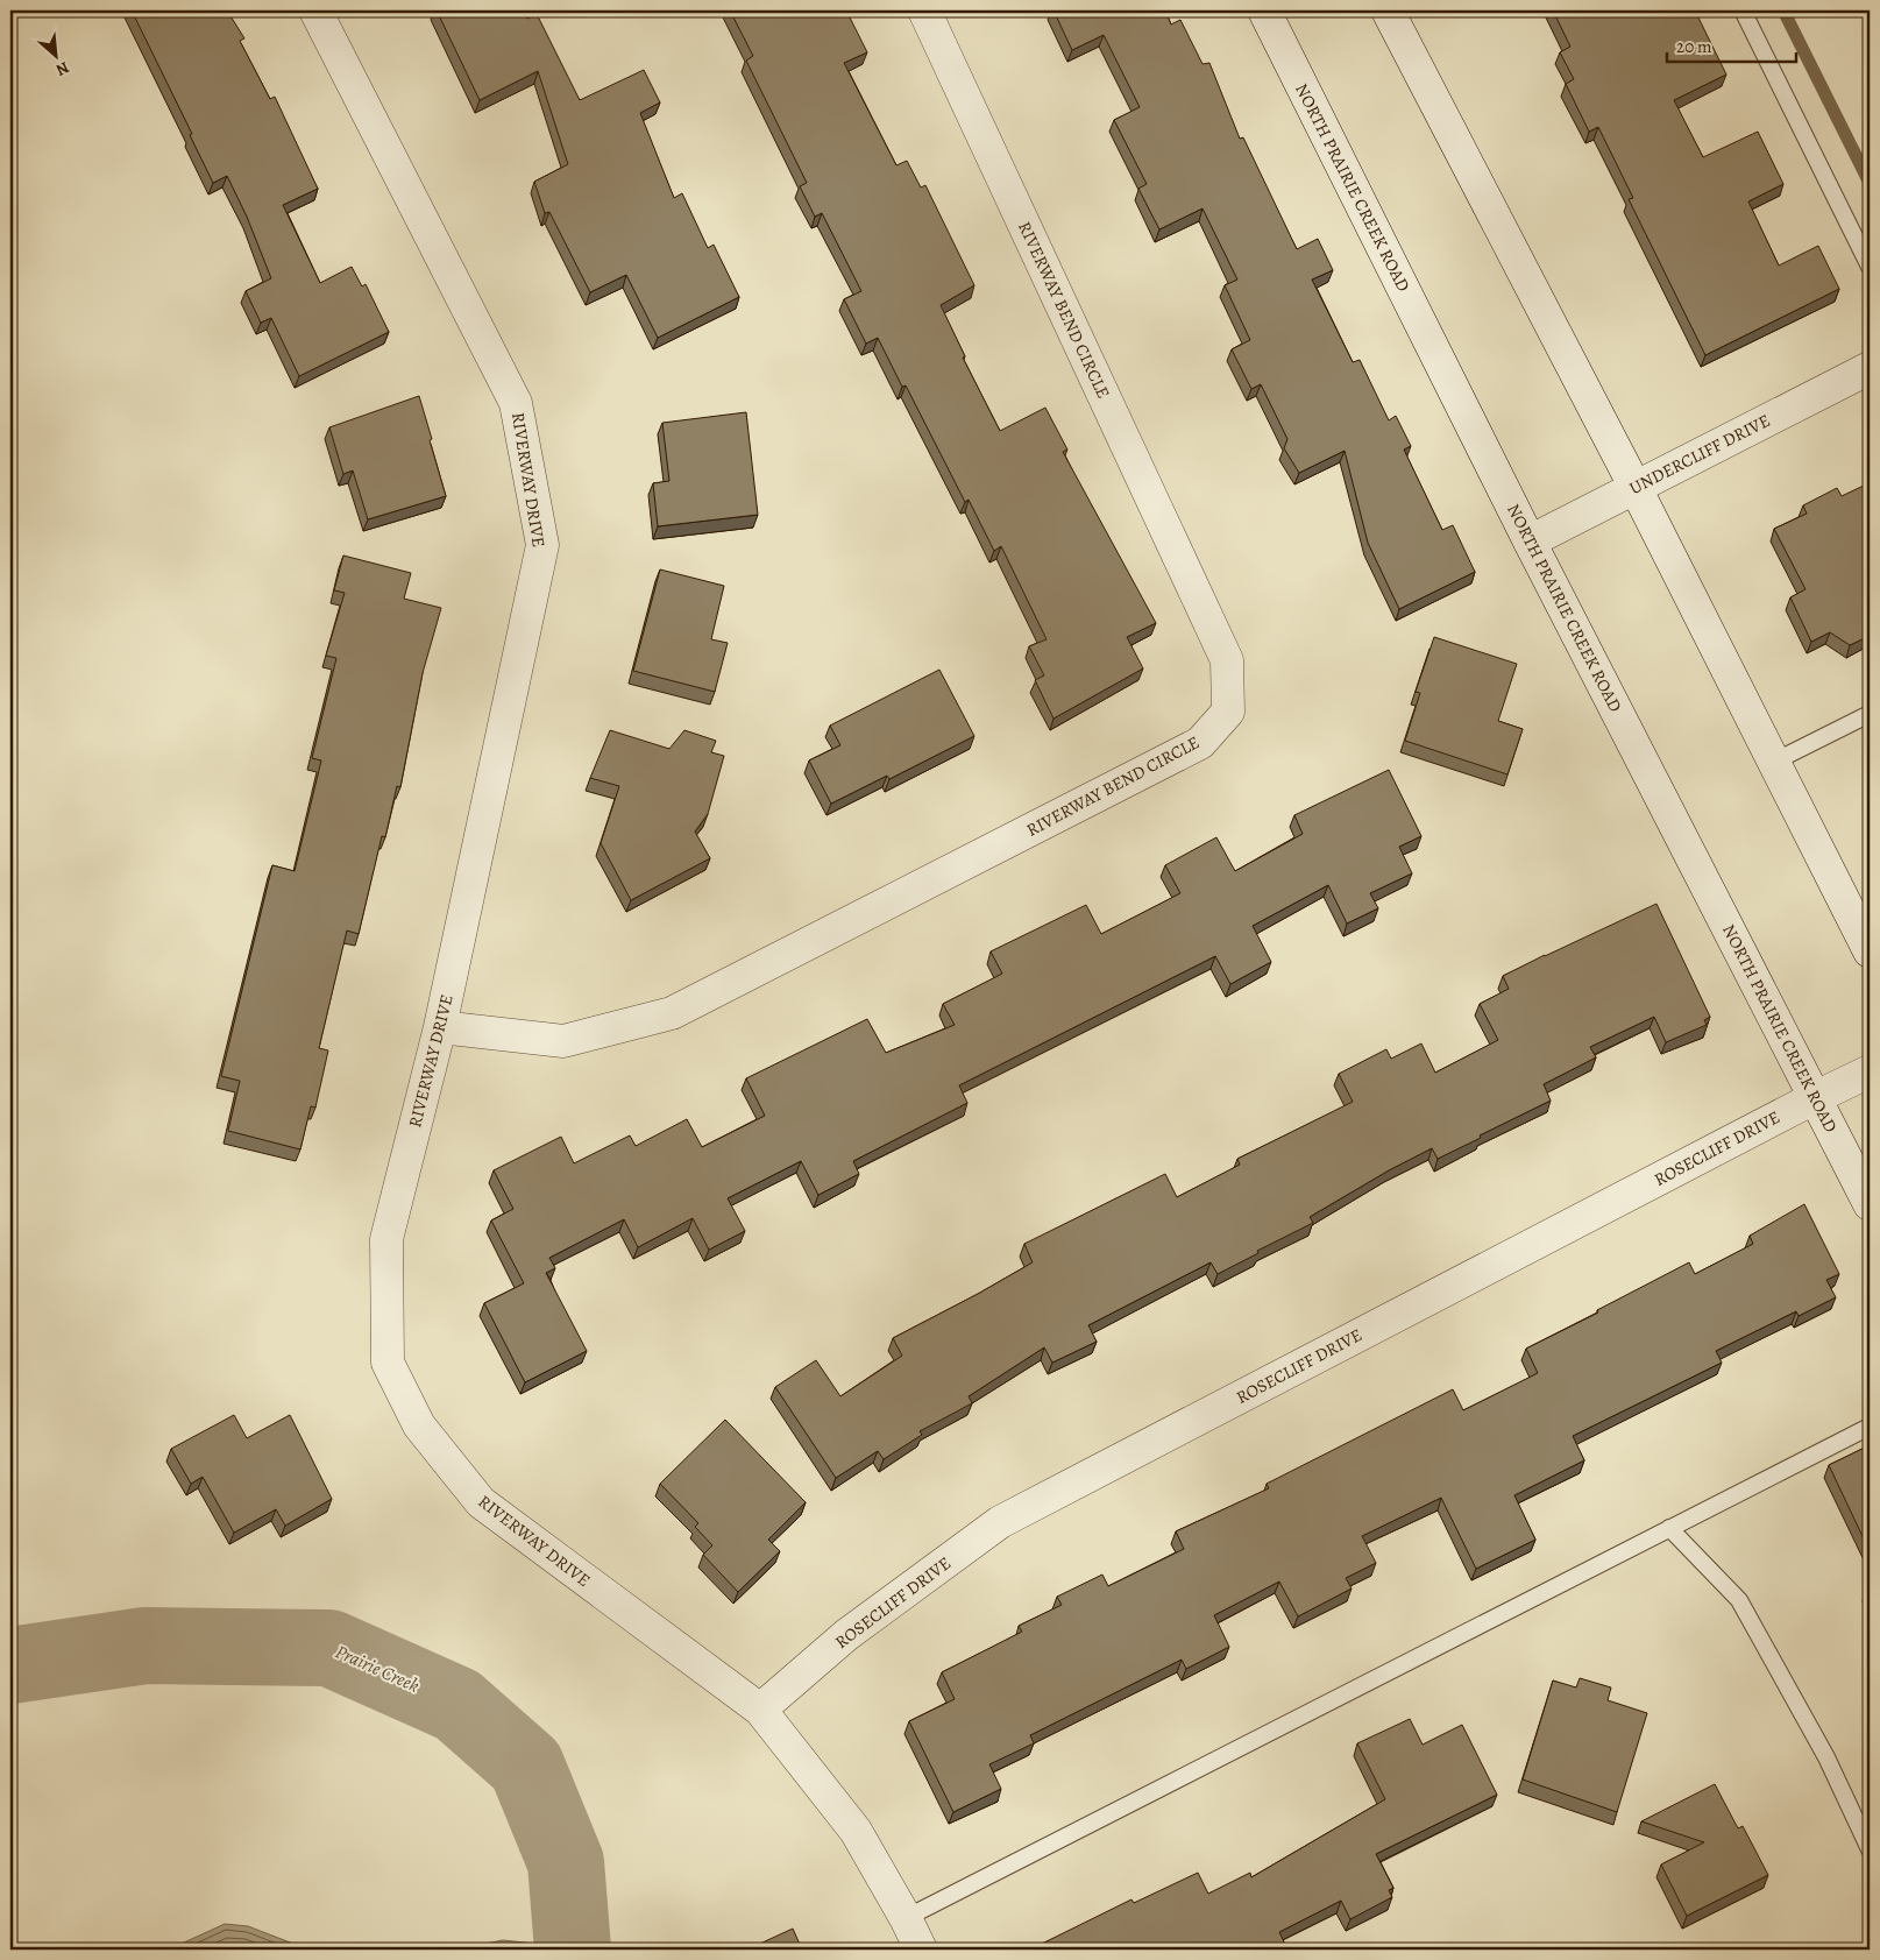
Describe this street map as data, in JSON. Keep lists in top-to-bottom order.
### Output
{
  "streets": {
    "street": [
      "NORTH PRAIRIE CREEK ROAD",
      "RIVERWAY BEND CIRCLE",
      "UNDERCLIFF DRIVE",
      "RIVERWAY DRIVE",
      "ROSECLIFF DRIVE"
    ]
  },
  "crossings": [
    ["NORTH PRAIRIE CREEK ROAD", "UNDERCLIFF DRIVE"],
    ["NORTH PRAIRIE CREEK ROAD", "ROSECLIFF DRIVE"],
    ["RIVERWAY BEND CIRCLE", "RIVERWAY DRIVE"],
    ["RIVERWAY DRIVE", "ROSECLIFF DRIVE"]
  ],
  "water": ["Prairie Creek"],
  "scale_bar": "20 m",
  "north": "bottom right"
}
